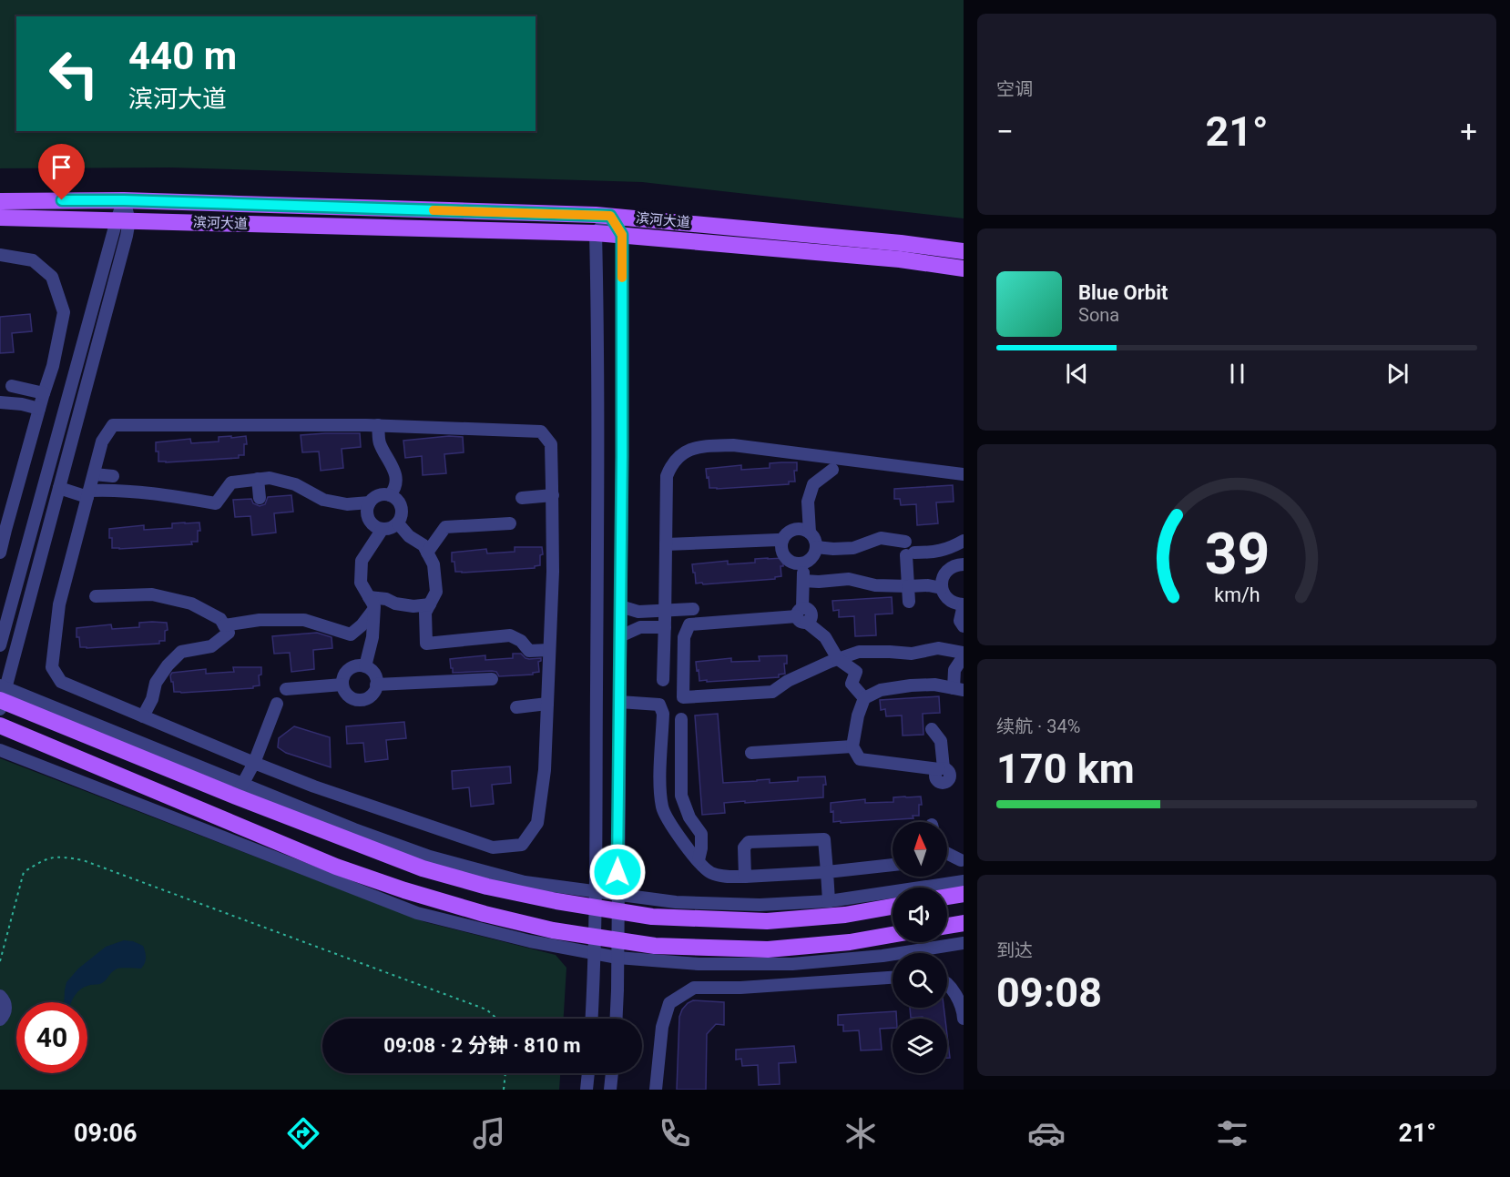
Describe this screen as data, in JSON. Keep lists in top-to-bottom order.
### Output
{
  "streets": {
    "main road": ["滨河大道"]
  },
  "north": "top",
  "page": {
    "tile": [
      "空调",
      ["续航 · 34%", "170 km"],
      ["到达", "09:08"]
    ],
    "turn": ["440 m", "滨河大道"],
    "heat": ["−", "21°", "+"],
    "song": ["Blue Orbit", "Sona"],
    "limit": "40",
    "trip": "09:08 · 2 分钟 · 810 m",
    "tabs": ["09:06", "21°"],
    "gauge": ["39", "km/h"]
  }
}
